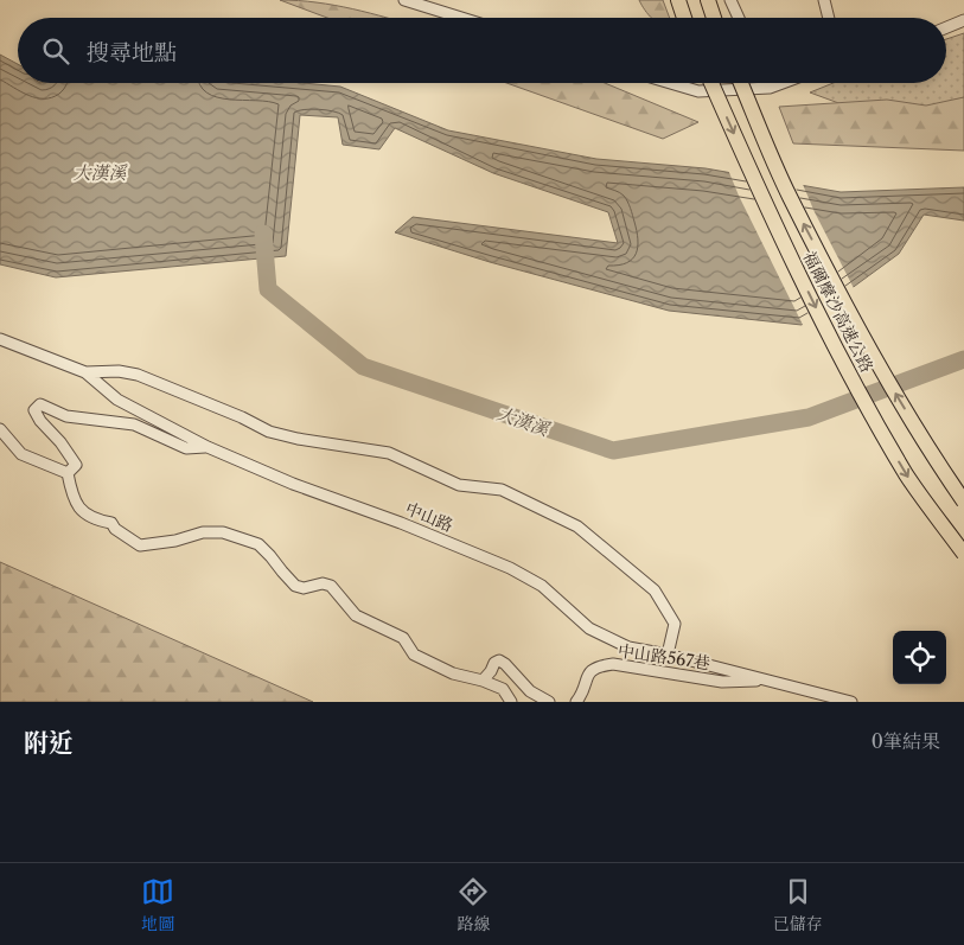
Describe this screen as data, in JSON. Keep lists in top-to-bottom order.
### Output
{
  "streets": {
    "highway": ["福爾摩沙高速公路"],
    "street": ["中山路", "中山路567巷"]
  },
  "crossings": [
    ["中山路", "中山路567巷"]
  ],
  "water": ["大漢溪"],
  "page": {
    "search": "搜尋地點",
    "heading": ["附近", "0筆結果"],
    "nav": ["地圖", "路線", "已儲存"]
  }
}
